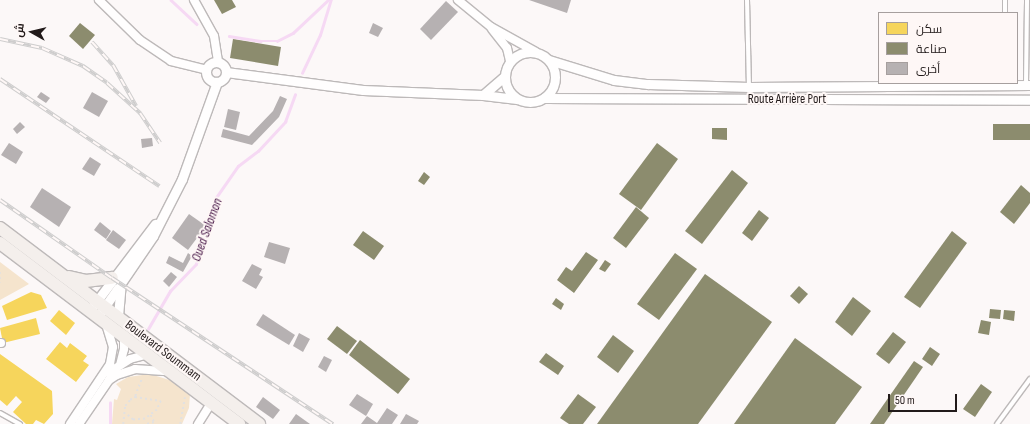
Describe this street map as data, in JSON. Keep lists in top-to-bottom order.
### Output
{
  "streets": {
    "main road": ["Boulevard Soummam"],
    "street": ["Route Arrière Port"]
  },
  "water": ["Oued Salomon"],
  "legend": ["سكن", "صناعة", "أخرى"],
  "scale_bar": "50 m",
  "north": "left"
}
